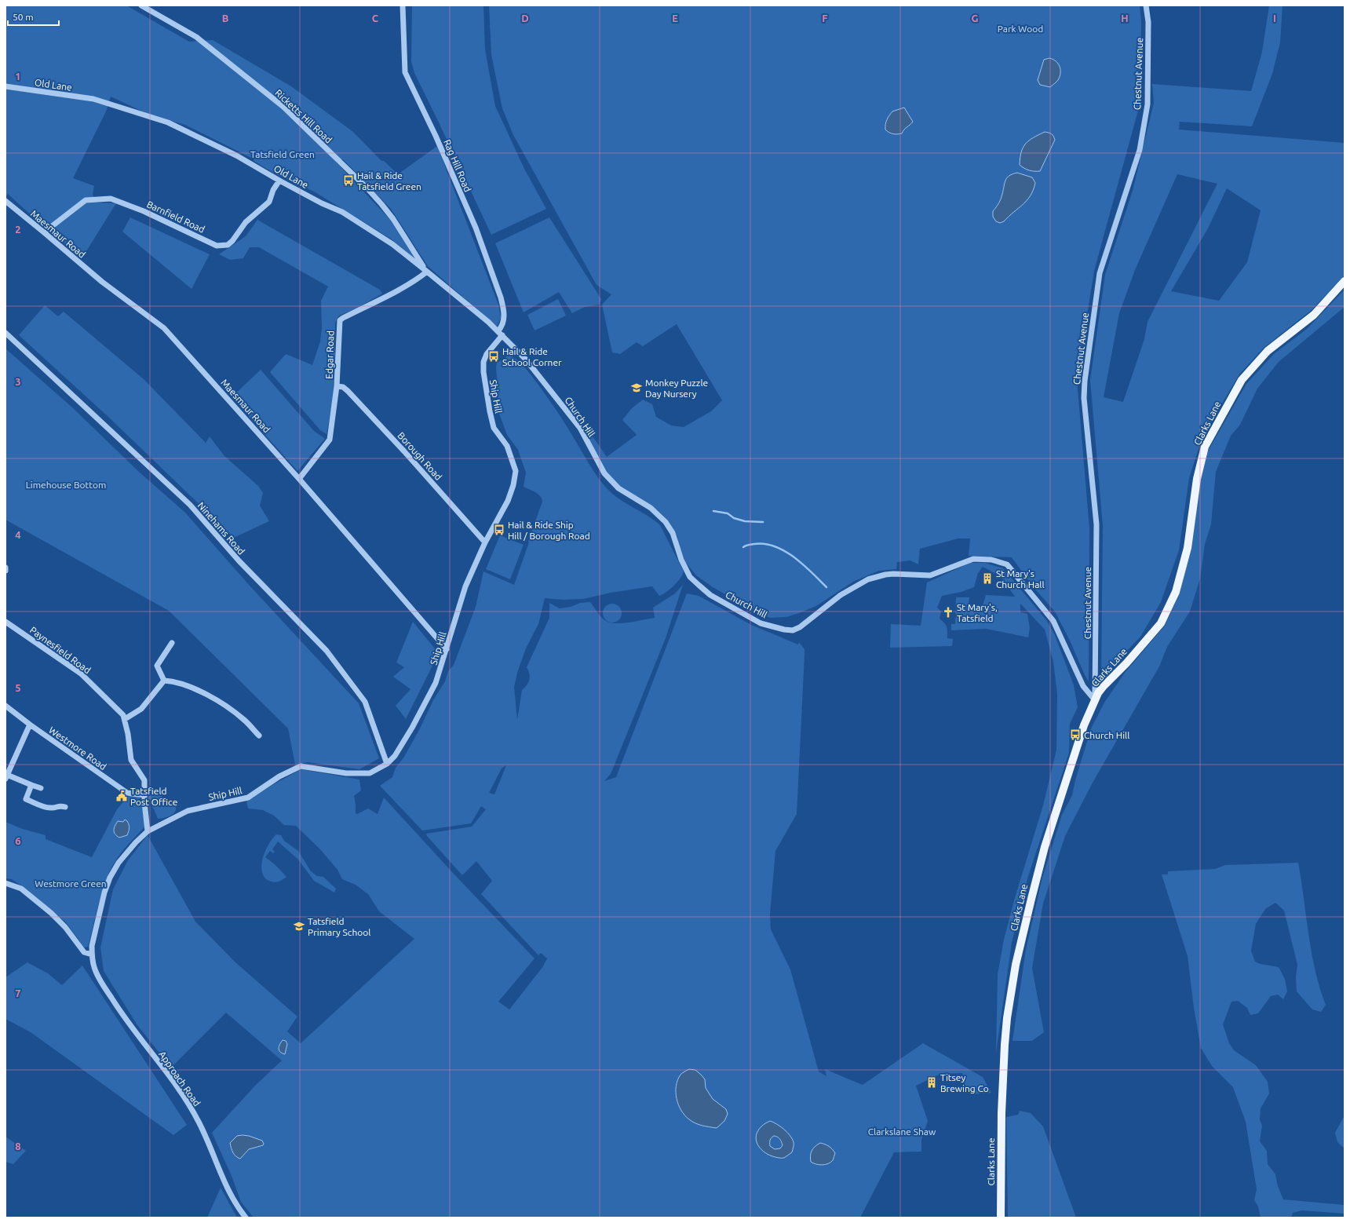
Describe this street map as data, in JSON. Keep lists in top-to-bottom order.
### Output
{
  "streets": {
    "main road": ["Clarks Lane"],
    "street": [
      "Chestnut Avenue",
      "Old Lane",
      "Ricketts Hill Road",
      "Rag Hill Road",
      "Barnfield Road",
      "Maesmaur Road",
      "Edgar Road",
      "Ship Hill",
      "Church Hill",
      "Borough Road",
      "Ninehams Road",
      "Paynesfield Road",
      "Westmore Road",
      "Approach Road"
    ]
  },
  "crossings": [
    ["Chestnut Avenue", "Church Hill"],
    ["Chestnut Avenue", "Clarks Lane"],
    ["Old Lane", "Ricketts Hill Road"],
    ["Old Lane", "Rag Hill Road"],
    ["Old Lane", "Barnfield Road"],
    ["Old Lane", "Edgar Road"],
    ["Old Lane", "Ship Hill"],
    ["Old Lane", "Church Hill"],
    ["Ricketts Hill Road", "Edgar Road"],
    ["Rag Hill Road", "Ship Hill"],
    ["Rag Hill Road", "Church Hill"],
    ["Barnfield Road", "Maesmaur Road"],
    ["Maesmaur Road", "Edgar Road"],
    ["Maesmaur Road", "Ship Hill"],
    ["Edgar Road", "Borough Road"],
    ["Ship Hill", "Church Hill"],
    ["Ship Hill", "Borough Road"],
    ["Ship Hill", "Ninehams Road"],
    ["Church Hill", "Clarks Lane"]
  ],
  "parks": [
    "Park Wood",
    "Tatsfield Green",
    "Limehouse Bottom",
    "Westmore Green",
    "Clarkslane Shaw"
  ],
  "places": {
    "bus stop": [
      "Hail & Ride Tatsfield Green",
      "Hail & Ride School Corner",
      "Hail & Ride Ship Hill / Borough Road",
      "Church Hill"
    ],
    "school or university": ["Monkey Puzzle Day Nursery", "Tatsfield Primary School"],
    "building": ["St Mary's Church Hall", "Titsey Brewing Co"],
    "church": ["St Mary's, Tatsfield"],
    "public building": ["Tatsfield Post Office"]
  },
  "scale_bar": "50 m",
  "grid": {
    "columns": [
      "B",
      "C",
      "D",
      "E",
      "F",
      "G",
      "H",
      "I"
    ],
    "rows": [
      "1",
      "2",
      "3",
      "4",
      "5",
      "6",
      "7",
      "8"
    ]
  }
}
